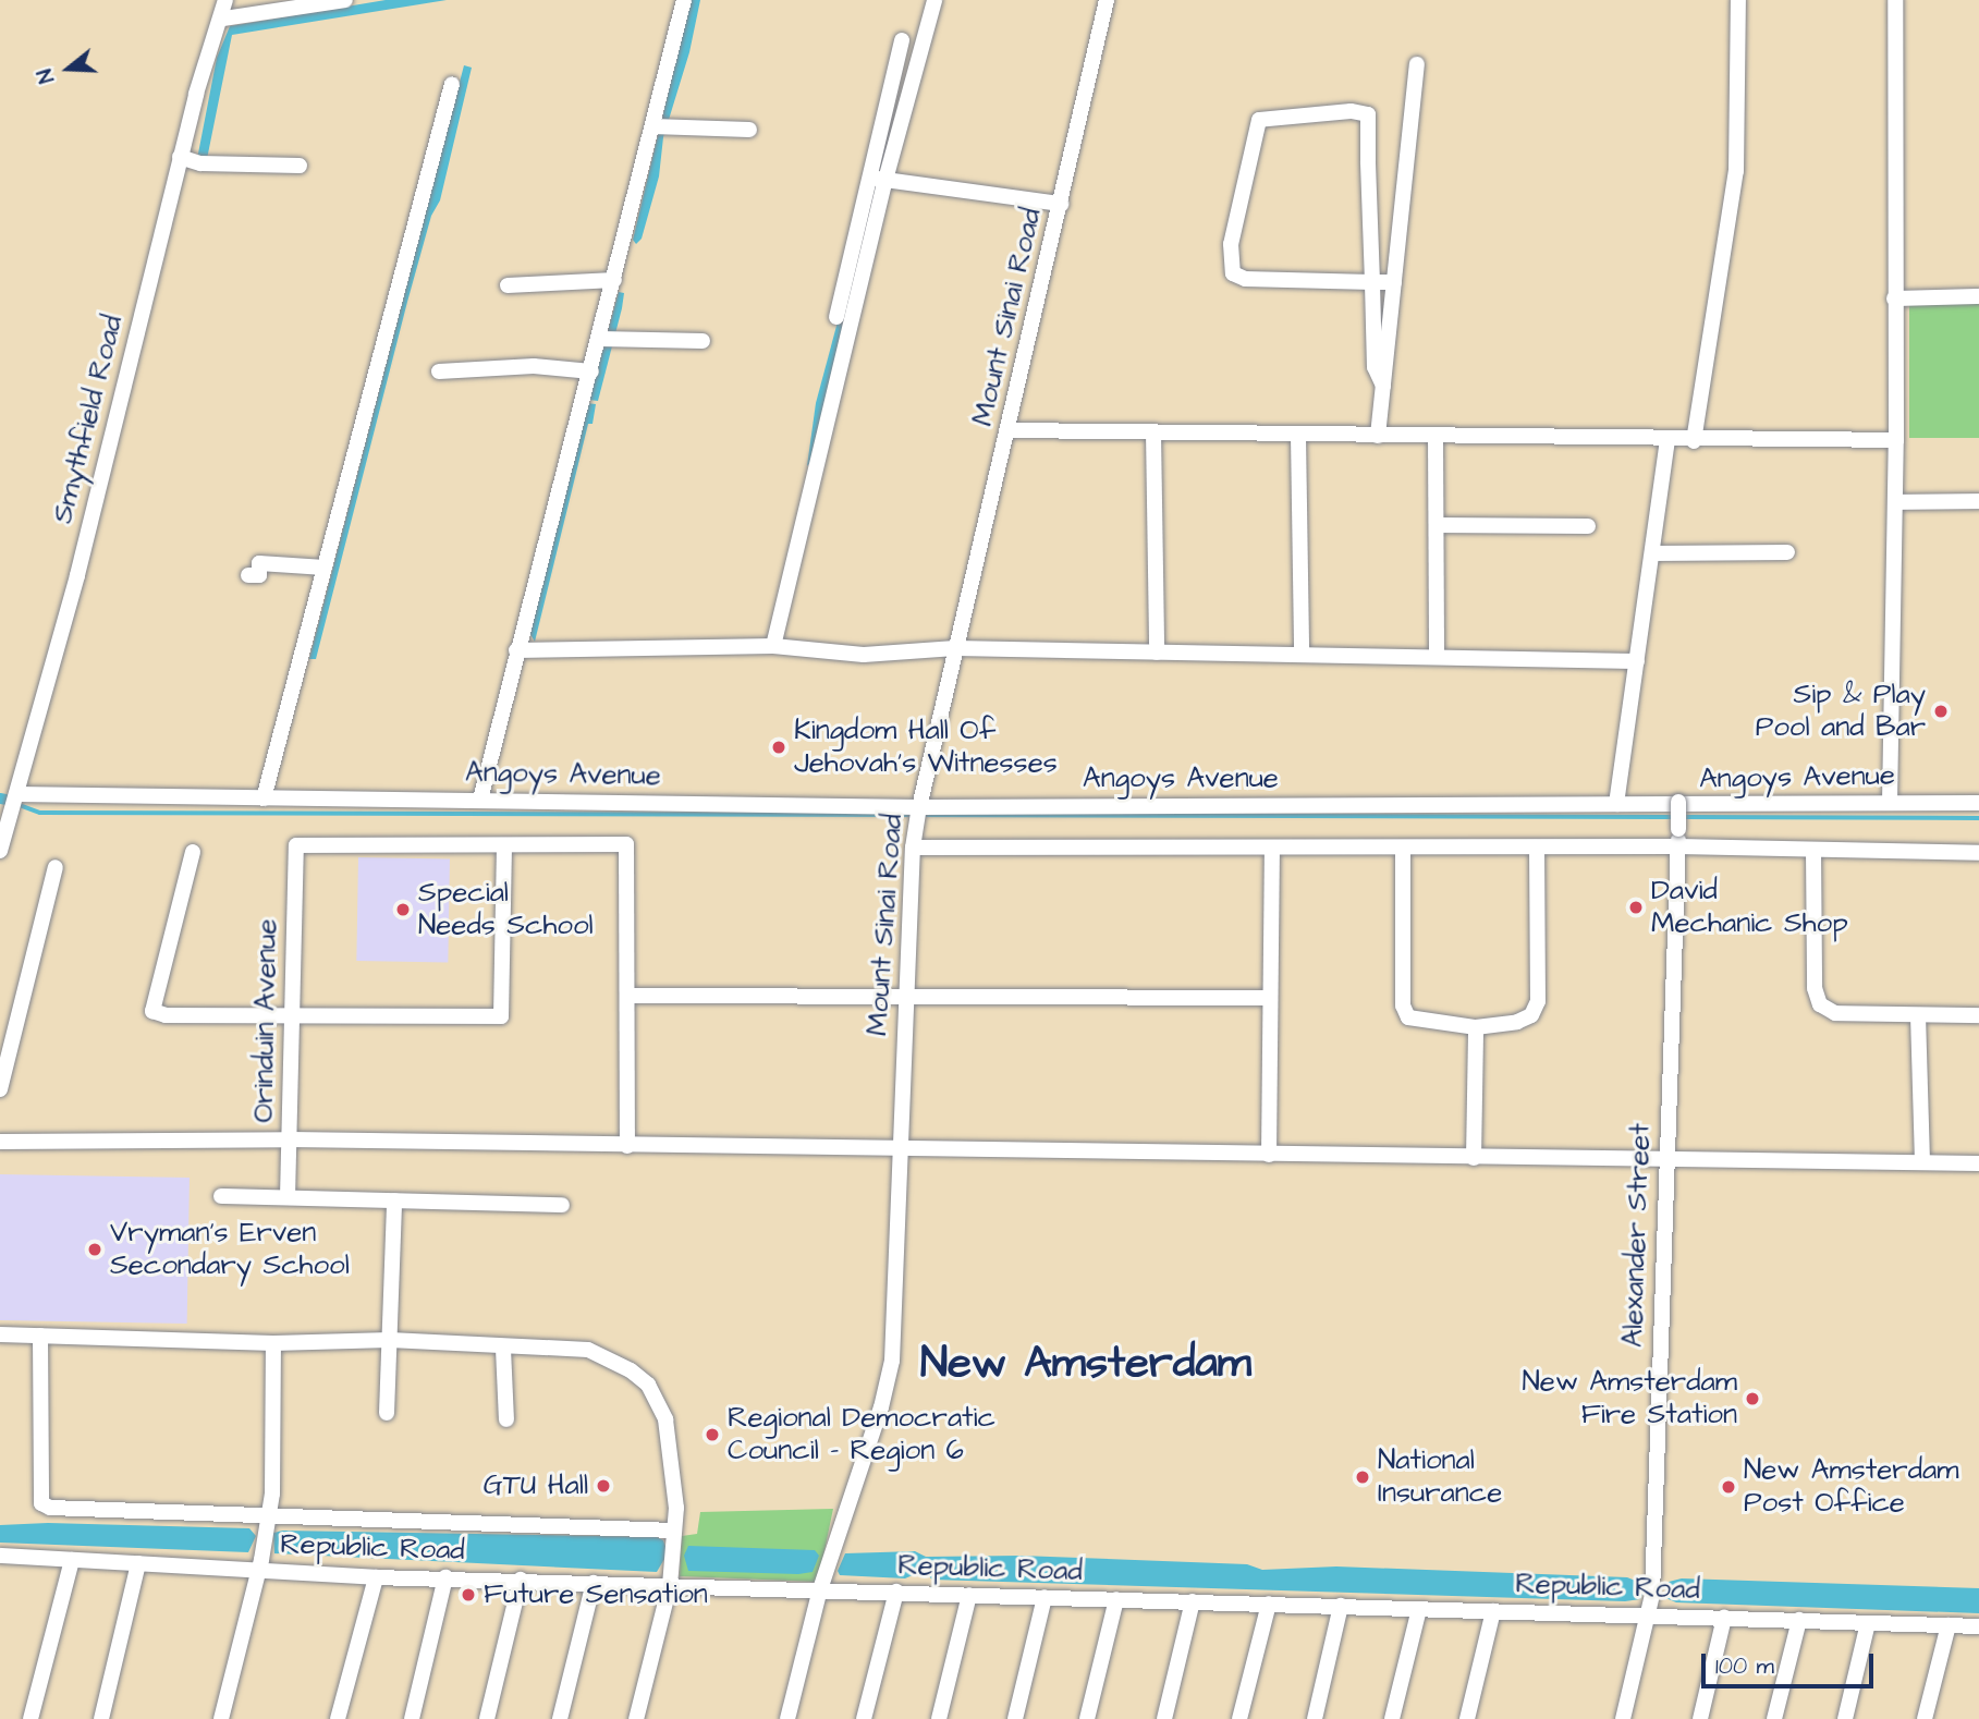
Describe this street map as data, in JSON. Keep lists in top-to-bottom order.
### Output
{
  "streets": {
    "street": [
      "Mount Sinai Road",
      "Smythfield Road",
      "Angoys Avenue",
      "Orinduin Avenue",
      "Alexander Street",
      "Republic Road"
    ]
  },
  "crossings": [
    ["Mount Sinai Road", "Angoys Avenue"],
    ["Mount Sinai Road", "Republic Road"],
    ["Smythfield Road", "Angoys Avenue"],
    ["Angoys Avenue", "Alexander Street"],
    ["Alexander Street", "Republic Road"]
  ],
  "districts": ["New Amsterdam"],
  "places": [
    "Sip & Play Pool and Bar",
    "Kingdom Hall Of Jehovah’s Witnesses",
    "David Mechanic Shop",
    "Special Needs School",
    "Vryman's Erven Secondary School",
    "New Amsterdam Fire Station",
    "Regional Democratic Council - Region 6",
    "National Insurance",
    "GTU Hall",
    "New Amsterdam Post Office",
    "Future Sensation"
  ],
  "scale_bar": "100 m",
  "north": "left"
}
